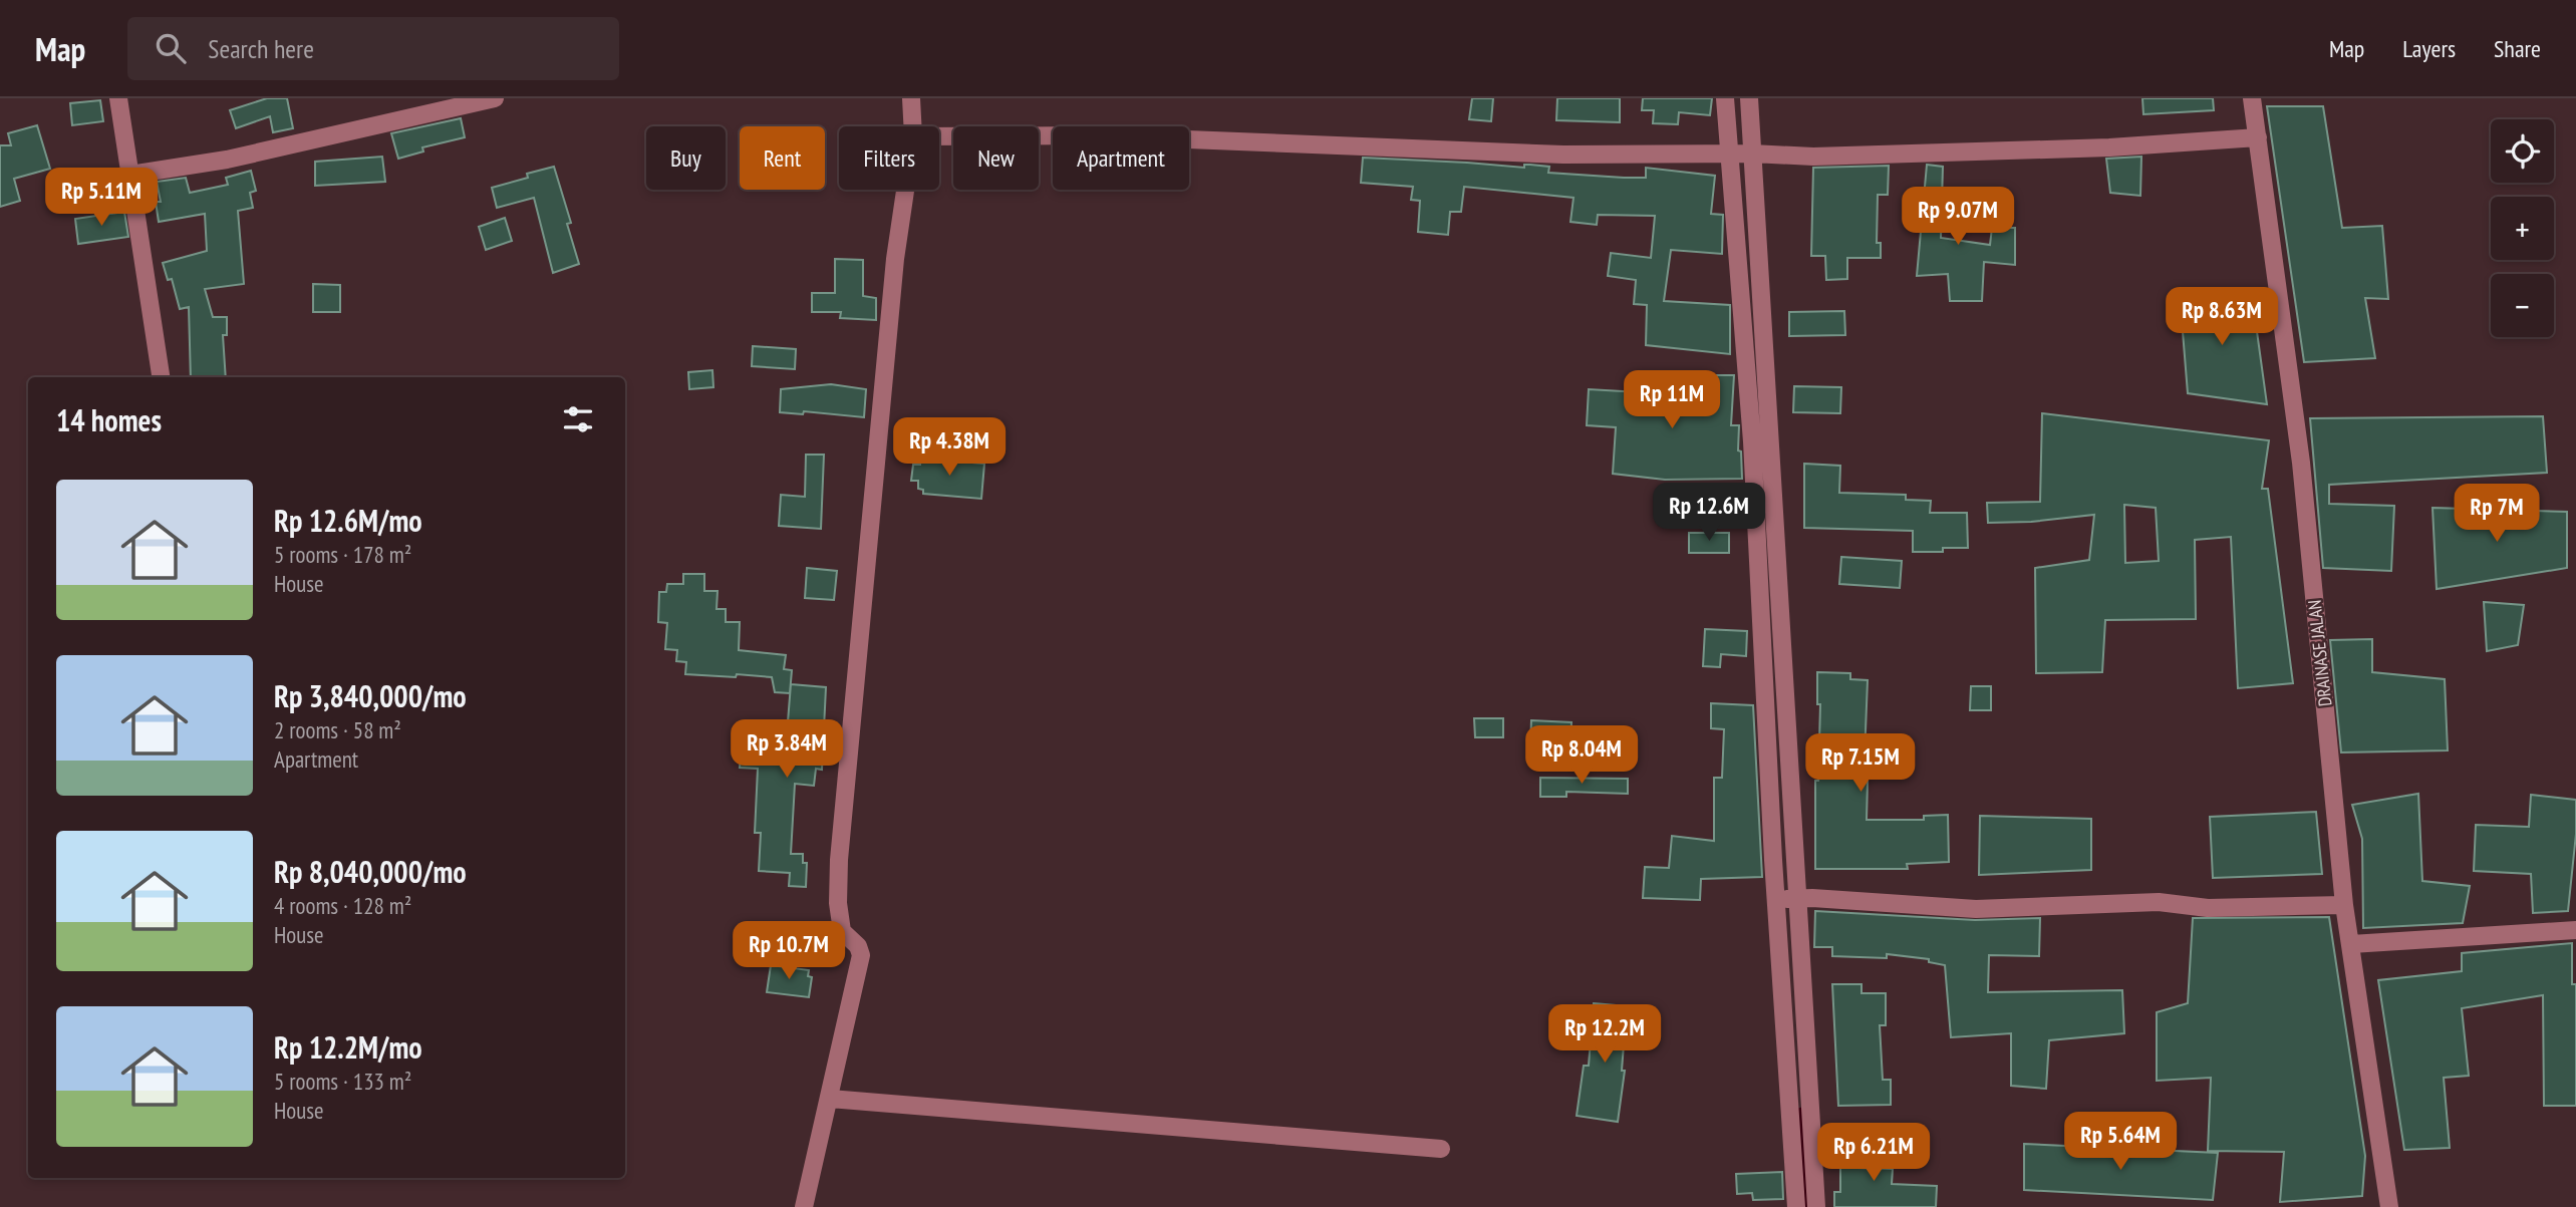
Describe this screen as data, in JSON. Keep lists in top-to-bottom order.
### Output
{
  "streets": {
    "street": ["DRAINASE JALAN"]
  },
  "page": {
    "header": "Map",
    "search": "Search here",
    "nav": ["Map", "Layers", "Share"],
    "map_buttons": ["+", "−"],
    "chip": [
      "Buy",
      "Rent",
      "Filters",
      "New",
      "Apartment"
    ],
    "price": [
      "Rp 5.11M",
      "Rp 9.07M",
      "Rp 8.63M",
      "Rp 11M",
      "Rp 4.38M",
      "Rp 12.6M",
      "Rp 7M",
      "Rp 3.84M",
      "Rp 8.04M",
      "Rp 7.15M",
      "Rp 10.7M",
      "Rp 12.2M",
      "Rp 5.64M",
      "Rp 6.21M"
    ],
    "heading": "14 homes",
    "list": [
      {
        "name": "Rp 12.6M/mo",
        "note": "5 rooms · 178 m² · House"
      },
      {
        "name": "Rp 3,840,000/mo",
        "note": "2 rooms · 58 m² · Apartment"
      },
      {
        "name": "Rp 8,040,000/mo",
        "note": "4 rooms · 128 m² · House"
      },
      {
        "name": "Rp 12.2M/mo",
        "note": "5 rooms · 133 m² · House"
      }
    ]
  }
}
